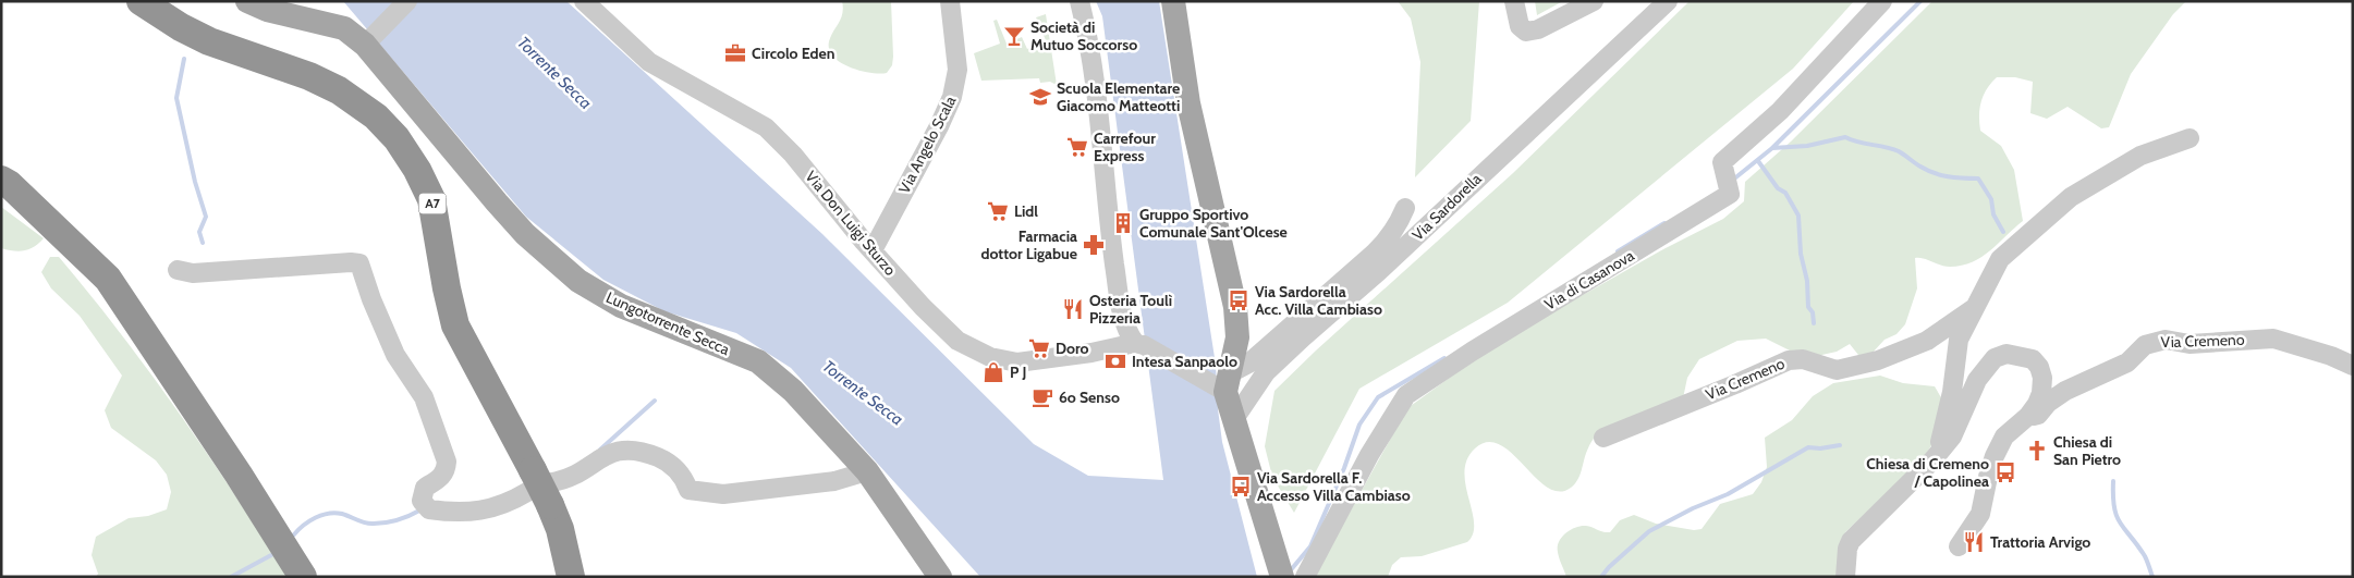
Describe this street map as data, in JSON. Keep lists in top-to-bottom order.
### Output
{
  "streets": {
    "highway": ["A7"],
    "main road": ["Lungotorrente Secca"],
    "street": [
      "Via Angelo Scala",
      "Via Sardorella",
      "Via Don Luigi Sturzo",
      "Via di Casanova",
      "Via Cremeno"
    ]
  },
  "crossings": [
    ["Via Angelo Scala", "Via Don Luigi Sturzo"]
  ],
  "water": ["Torrente Secca"],
  "places": {
    "bar": ["Società di Mutuo Soccorso"],
    "office": ["Circolo Eden"],
    "school or university": ["Scuola Elementare Giacomo Matteotti"],
    "supermarket": ["Carrefour Express", "Lidl", "Doro"],
    "building": ["Gruppo Sportivo Comunale Sant'Olcese"],
    "pharmacy": ["Farmacia dottor Ligabue"],
    "bus stop": ["Via Sardorella Acc. Villa Cambiaso", "Chiesa di Cremeno / Capolinea", "Via Sardorella F. Accesso Villa Cambiaso"],
    "restaurant": ["Osteria Toulì Pizzeria", "Trattoria Arvigo"],
    "bank": ["Intesa Sanpaolo"],
    "shop": ["P J"],
    "cafe": ["6o Senso"],
    "church": ["Chiesa di San Pietro"]
  }
}
